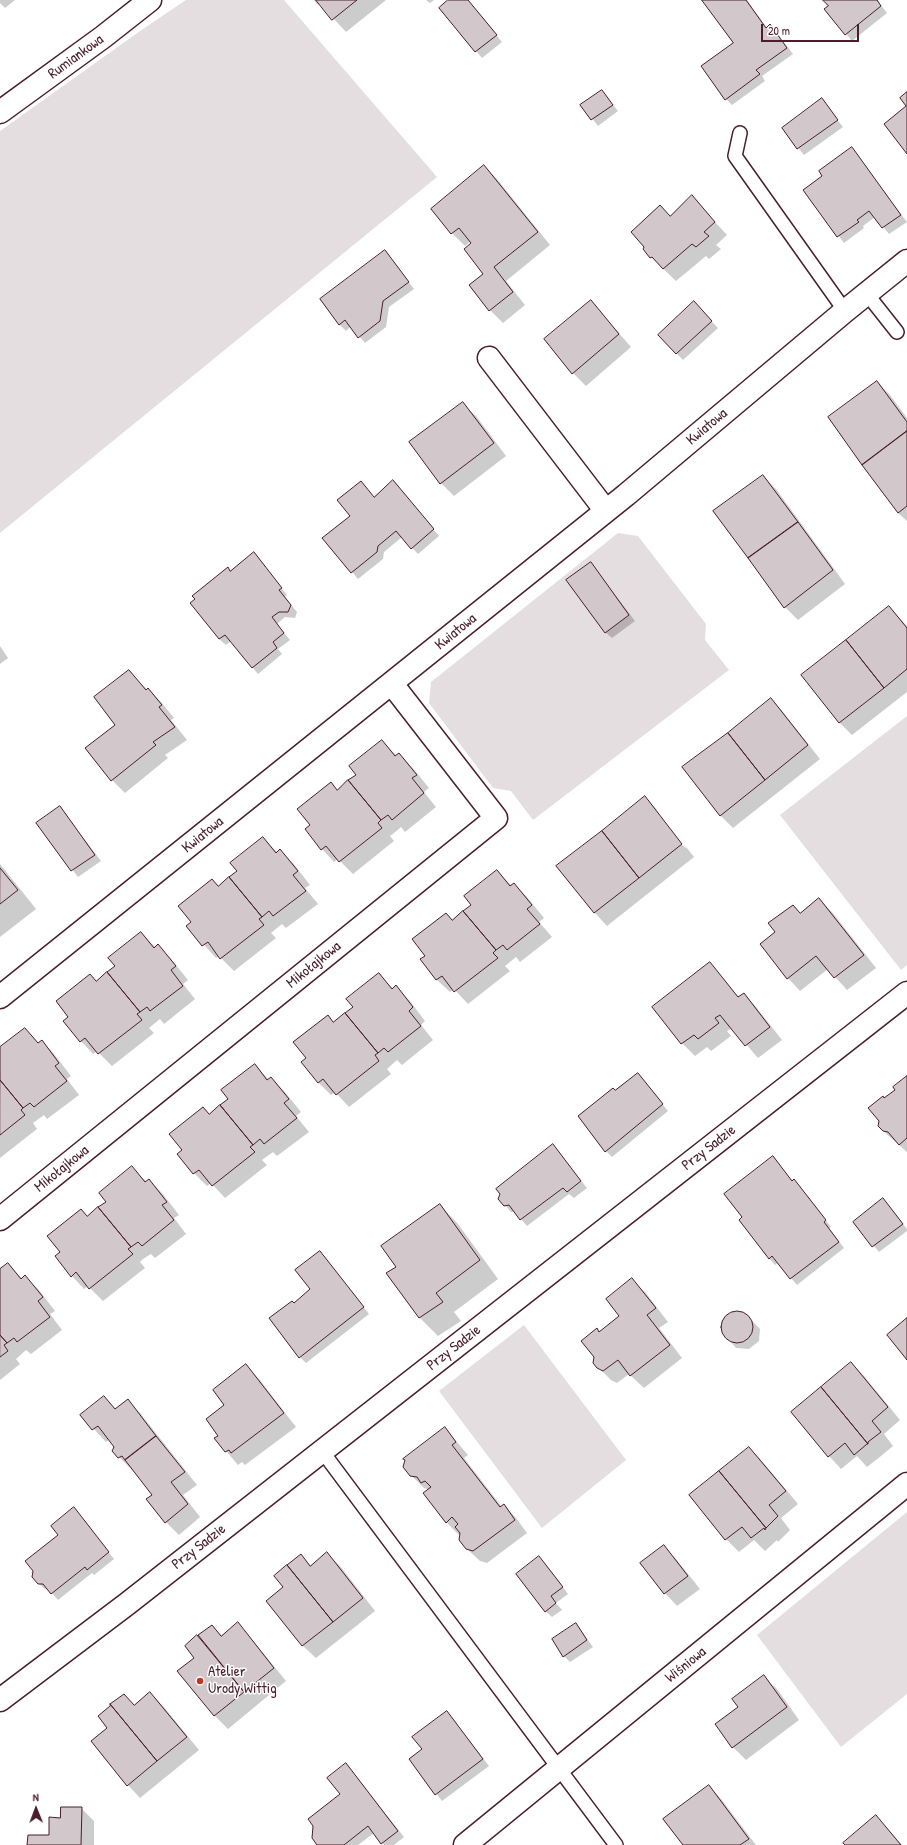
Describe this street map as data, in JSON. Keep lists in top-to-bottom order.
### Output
{
  "streets": {
    "street": [
      "Rumiankowa",
      "Kwiatowa",
      "Mikołajkowa",
      "Przy Sadzie",
      "Wiśniowa"
    ]
  },
  "crossings": [
    ["Kwiatowa", "Mikołajkowa"]
  ],
  "places": ["Atelier Urody Wittig"],
  "scale_bar": "20 m",
  "north": "top"
}
